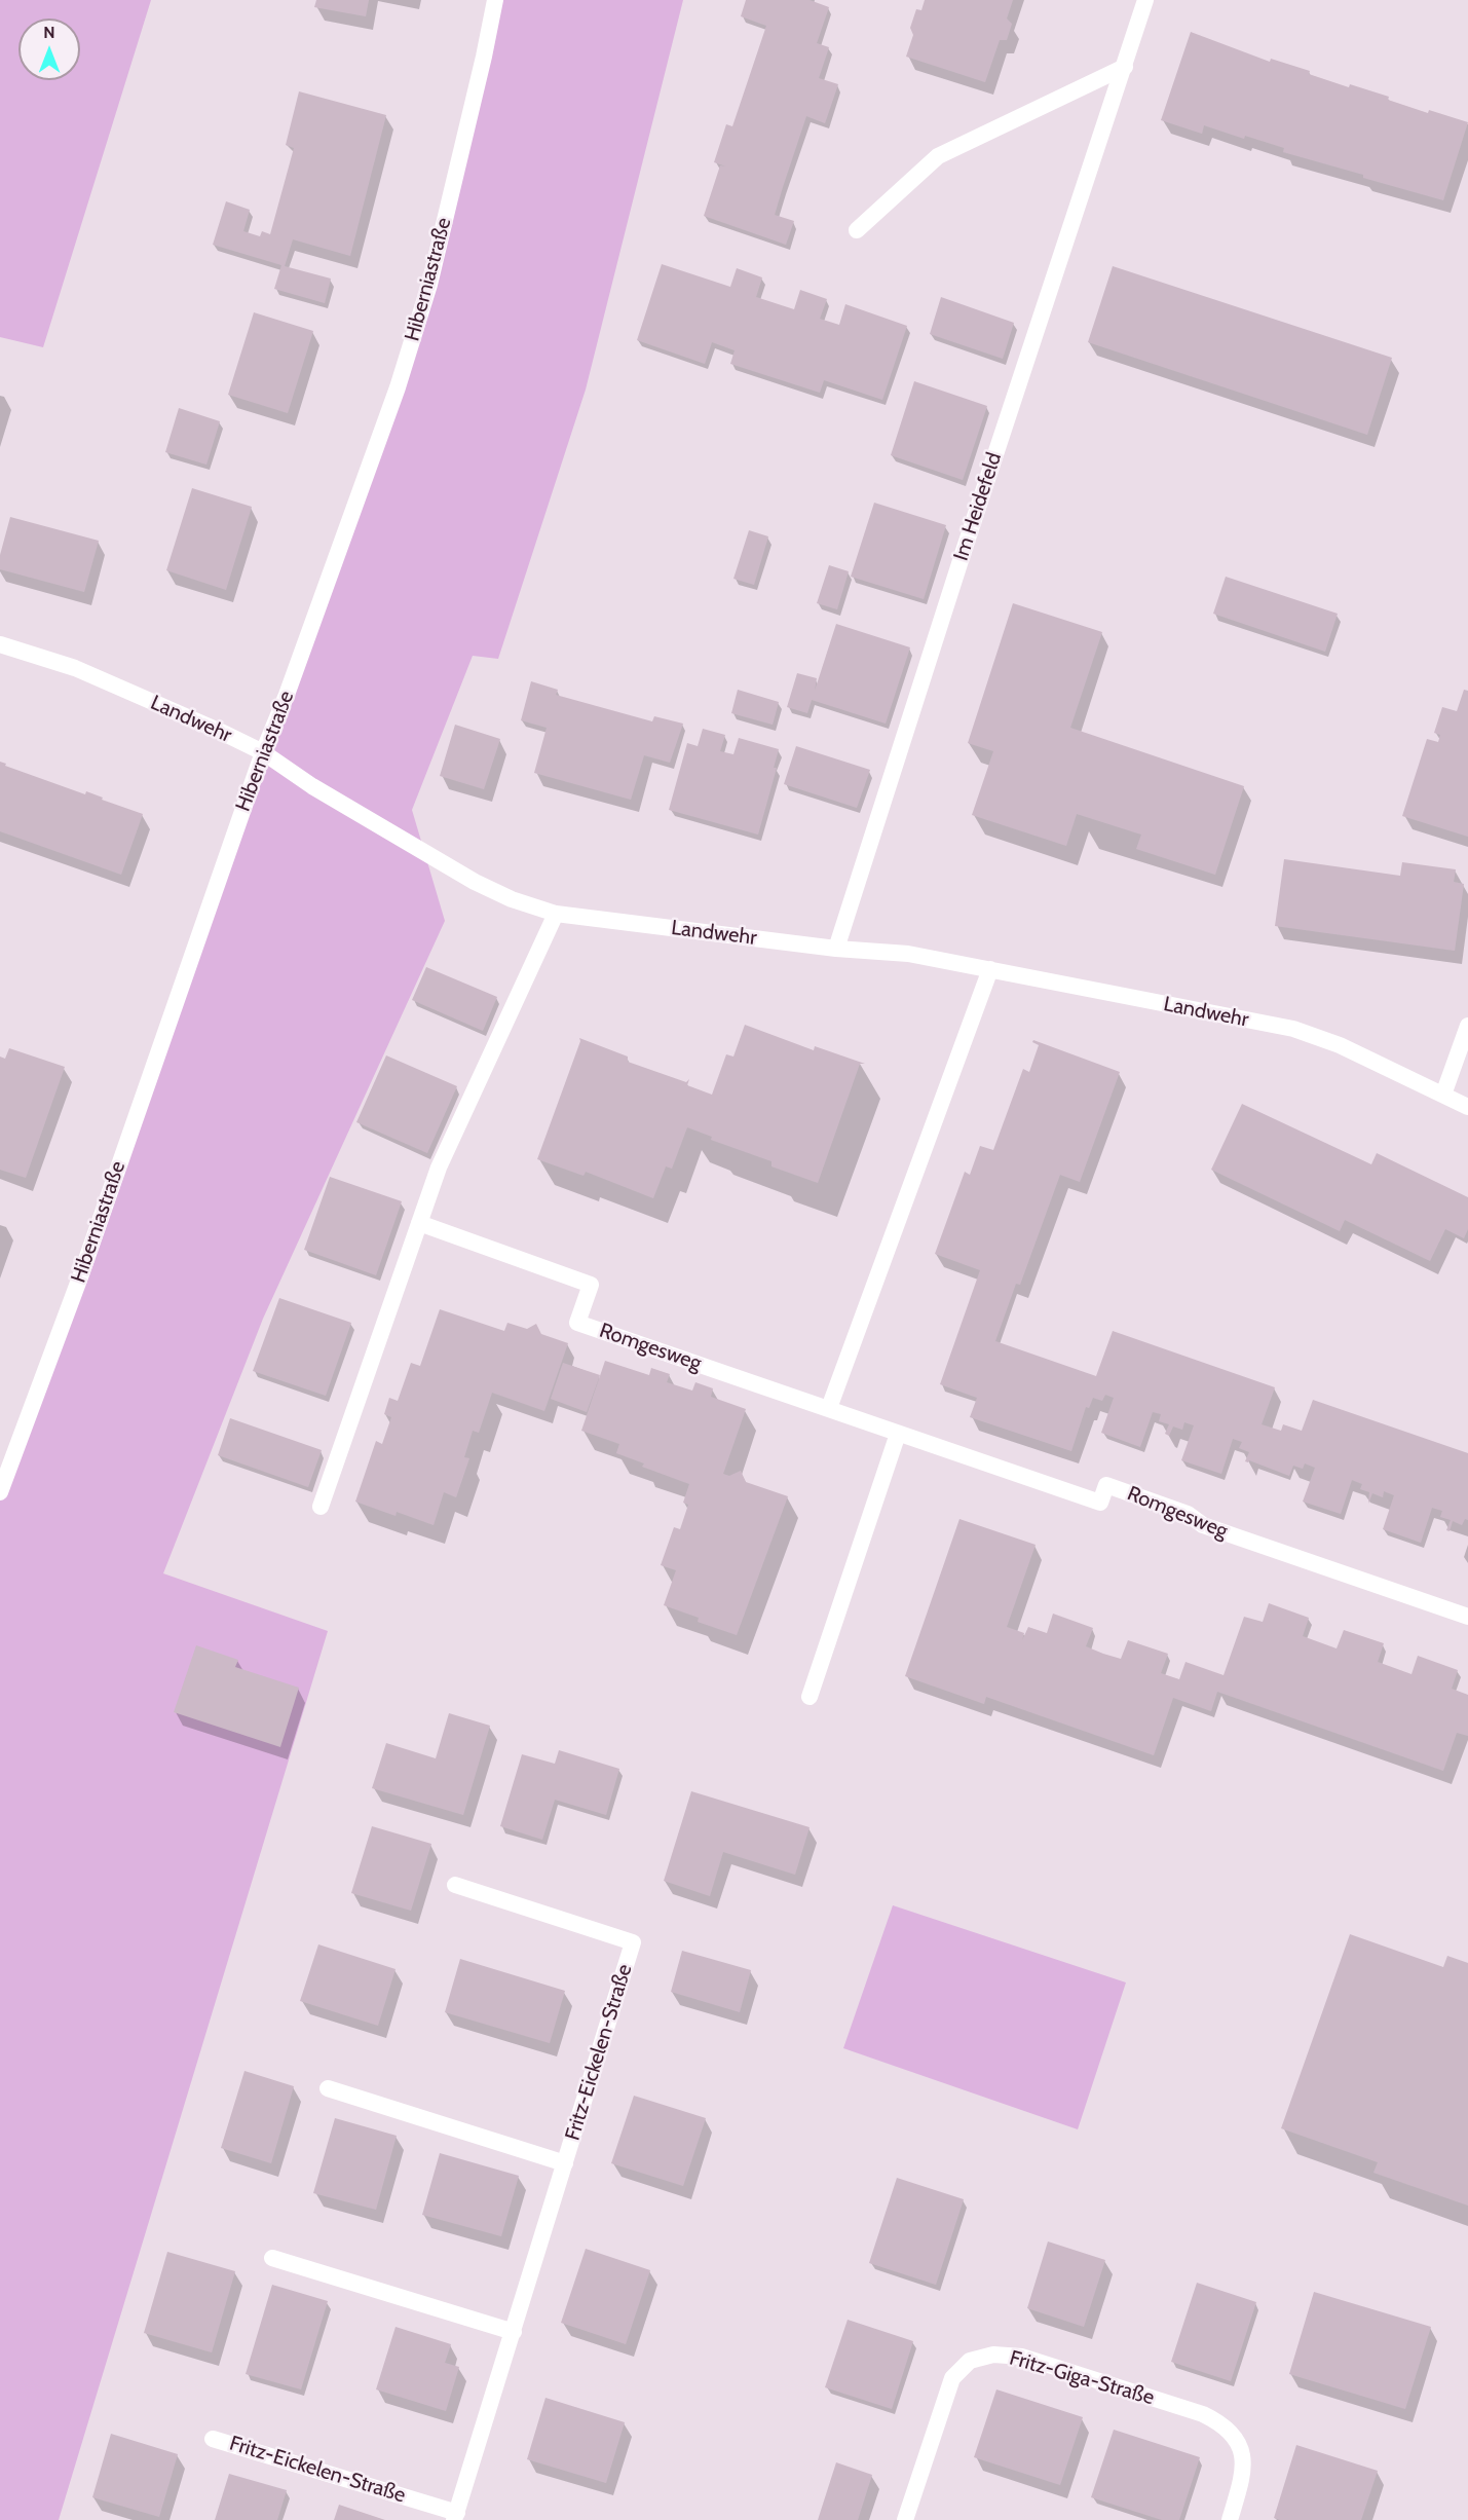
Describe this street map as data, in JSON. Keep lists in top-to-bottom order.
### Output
{
  "streets": {
    "street": [
      "Hiberniastraße",
      "Im Heidefeld",
      "Landwehr",
      "Romgesweg",
      "Fritz-Eickelen-Straße",
      "Fritz-Giga-Straße"
    ]
  },
  "crossings": [
    ["Hiberniastraße", "Landwehr"],
    ["Im Heidefeld", "Landwehr"]
  ],
  "north": "top"
}
